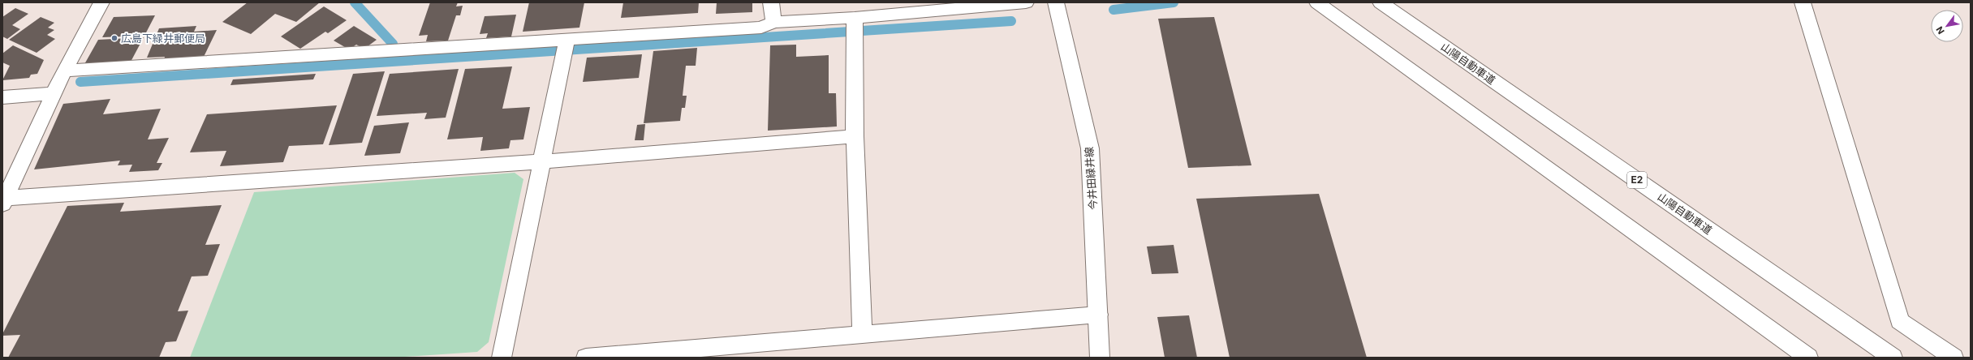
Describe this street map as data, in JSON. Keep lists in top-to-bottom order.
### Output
{
  "streets": {
    "main road": ["山陽自動車道", "今井田緑井線", "E2"]
  },
  "places": ["広島下緑井郵便局"],
  "north": "bottom left"
}
